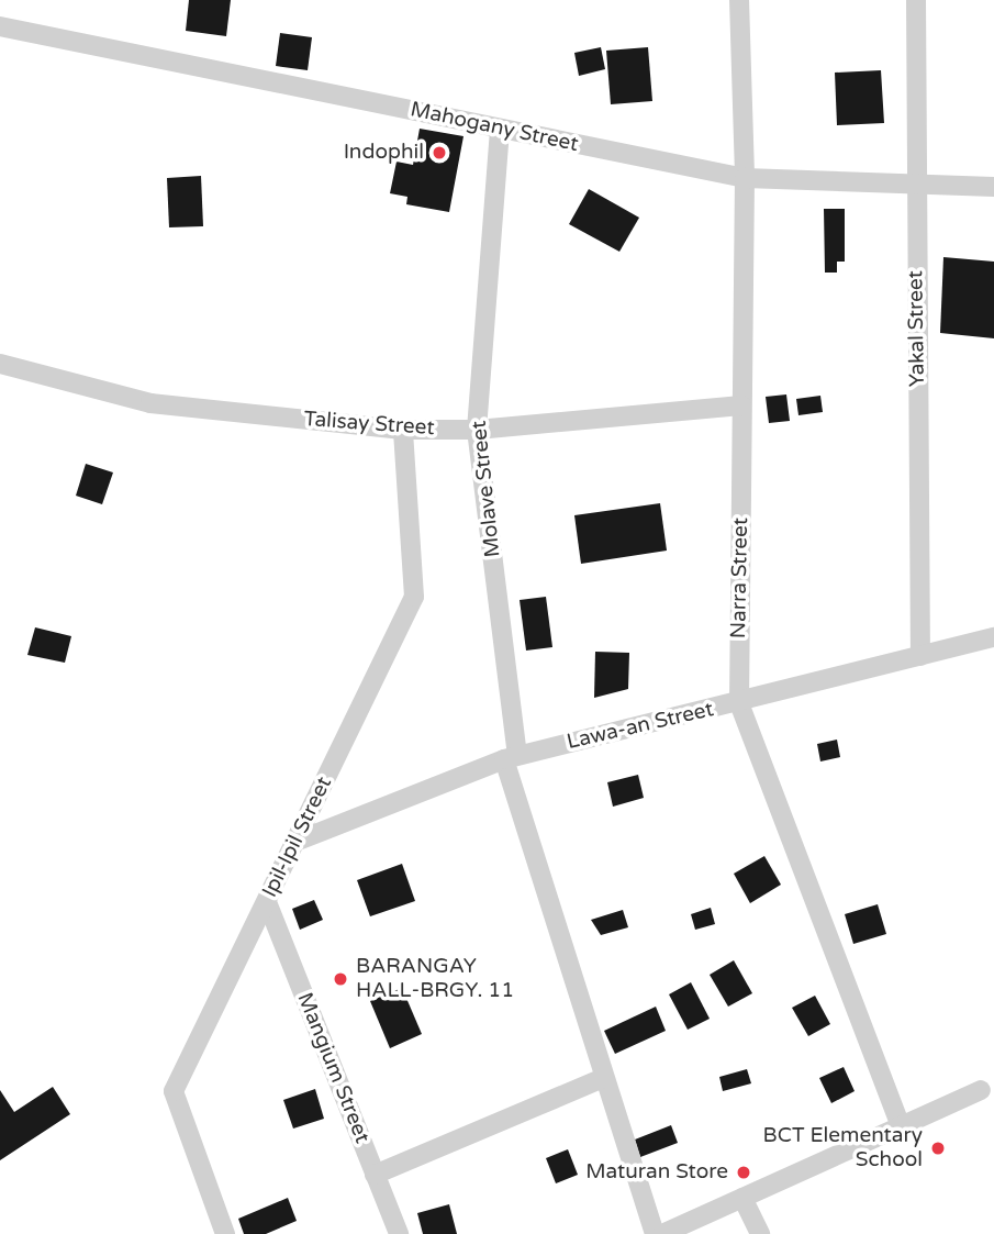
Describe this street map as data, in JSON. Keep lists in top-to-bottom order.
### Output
{
  "streets": {
    "street": [
      "Mahogany Street",
      "Yakal Street",
      "Talisay Street",
      "Molave Street",
      "Narra Street",
      "Lawa-an Street",
      "Ipil-Ipil Street",
      "Mangium Street"
    ]
  },
  "crossings": [
    ["Mahogany Street", "Yakal Street"],
    ["Mahogany Street", "Molave Street"],
    ["Mahogany Street", "Narra Street"],
    ["Yakal Street", "Lawa-an Street"],
    ["Talisay Street", "Molave Street"],
    ["Talisay Street", "Narra Street"],
    ["Talisay Street", "Ipil-Ipil Street"],
    ["Molave Street", "Lawa-an Street"],
    ["Narra Street", "Lawa-an Street"],
    ["Lawa-an Street", "Ipil-Ipil Street"],
    ["Ipil-Ipil Street", "Mangium Street"]
  ],
  "places": [
    "Indophil",
    "BARANGAY HALL-BRGY. 11",
    "BCT Elementary School",
    "Maturan Store"
  ]
}
